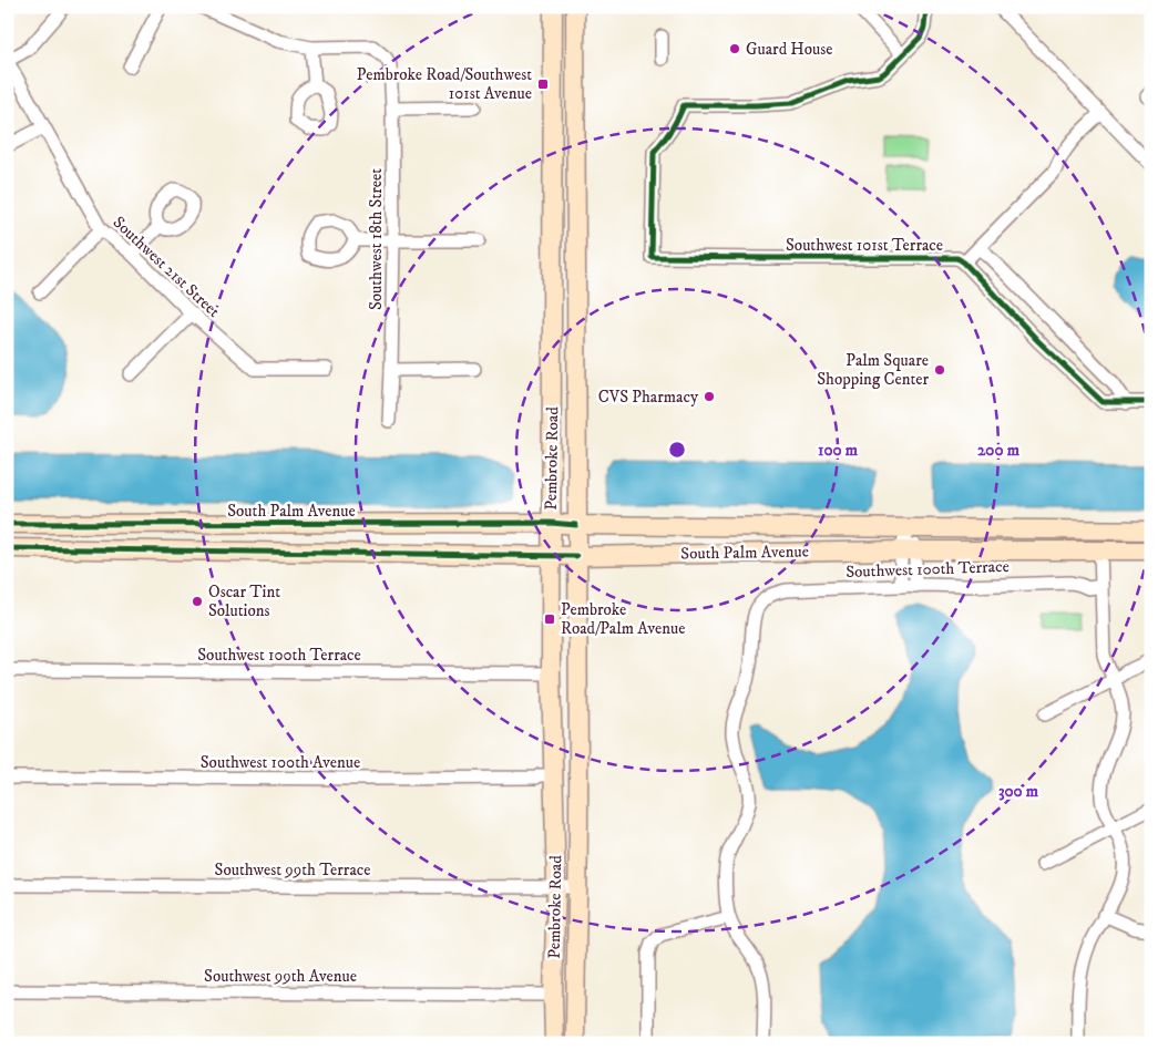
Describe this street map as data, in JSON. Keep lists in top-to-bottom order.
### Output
{
  "streets": {
    "main road": ["Pembroke Road", "South Palm Avenue"],
    "street": [
      "Southwest 18th Street",
      "Southwest 101st Terrace",
      "Southwest 21st Street",
      "Southwest 100th Terrace",
      "Southwest 100th Avenue",
      "Southwest 99th Terrace",
      "Southwest 99th Avenue"
    ]
  },
  "crossings": [
    ["Pembroke Road", "South Palm Avenue"],
    ["Pembroke Road", "Southwest 100th Terrace"],
    ["Pembroke Road", "Southwest 100th Avenue"],
    ["Pembroke Road", "Southwest 99th Terrace"],
    ["Pembroke Road", "Southwest 99th Avenue"]
  ],
  "places": {
    "other": [
      "Guard House",
      "Palm Square Shopping Center",
      "CVS Pharmacy",
      "Oscar Tint Solutions"
    ],
    "transit": ["Pembroke Road/Southwest 101st Avenue", "Pembroke Road/Palm Avenue"]
  },
  "rings": ["100 m", "200 m", "300 m"]
}
